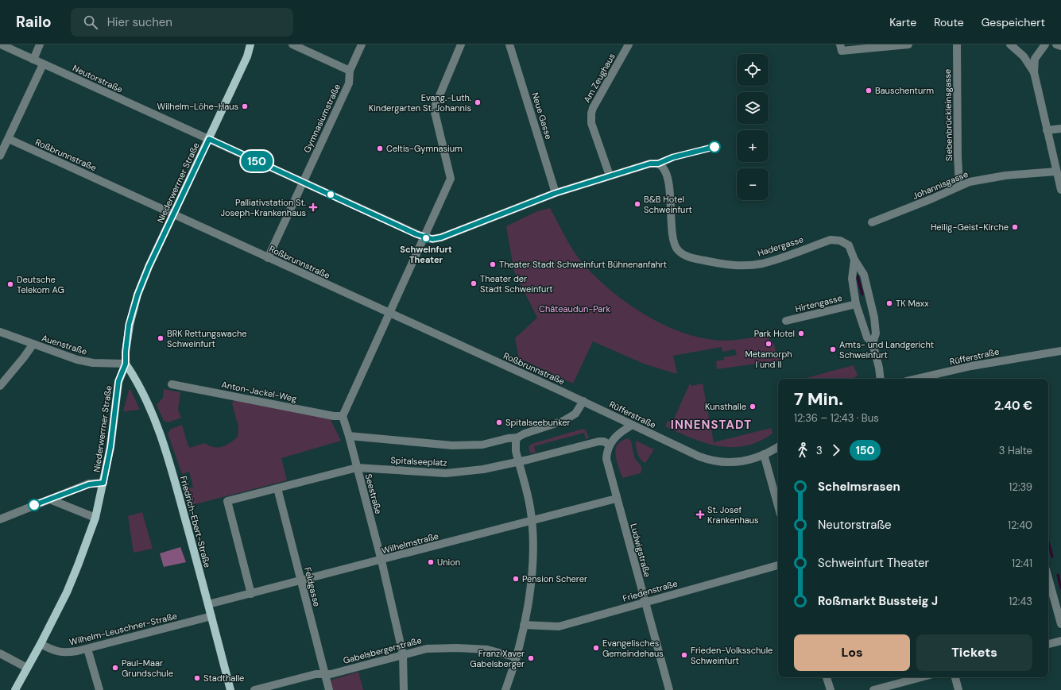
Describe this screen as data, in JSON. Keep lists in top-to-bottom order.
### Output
{
  "streets": {
    "main road": ["Niederwerrner Straße", "Friedrich-Ebert-Straße"],
    "street": [
      "Am Zeughaus",
      "Neutorstraße",
      "Siebenbrückleinsgasse",
      "Neue Gasse",
      "Gymnasiumstraße",
      "Roßbrunnstraße",
      "Johannisgasse",
      "Hadergasse",
      "Hirtengasse",
      "Auenstraße",
      "Rüfferstraße",
      "Anton-Jackel-Weg",
      "Spitalseeplatz",
      "Seestraße",
      "Wilhelmstraße",
      "Ludwigstraße",
      "Feldgasse",
      "Friedenstraße",
      "Wilhelm-Leuschner-Straße",
      "Gabelsbergerstraße"
    ]
  },
  "crossings": [
    ["Am Zeughaus", "Neutorstraße"],
    ["Neutorstraße", "Neue Gasse"],
    ["Neutorstraße", "Gymnasiumstraße"],
    ["Neutorstraße", "Niederwerrner Straße"],
    ["Neutorstraße", "Hadergasse"],
    ["Siebenbrückleinsgasse", "Johannisgasse"],
    ["Gymnasiumstraße", "Roßbrunnstraße"],
    ["Roßbrunnstraße", "Niederwerrner Straße"],
    ["Roßbrunnstraße", "Rüfferstraße"],
    ["Roßbrunnstraße", "Spitalseeplatz"],
    ["Niederwerrner Straße", "Auenstraße"],
    ["Niederwerrner Straße", "Friedrich-Ebert-Straße"],
    ["Niederwerrner Straße", "Wilhelm-Leuschner-Straße"],
    ["Auenstraße", "Friedrich-Ebert-Straße"],
    ["Rüfferstraße", "Spitalseeplatz"],
    ["Anton-Jackel-Weg", "Seestraße"],
    ["Spitalseeplatz", "Seestraße"],
    ["Spitalseeplatz", "Wilhelmstraße"],
    ["Spitalseeplatz", "Ludwigstraße"],
    ["Spitalseeplatz", "Feldgasse"],
    ["Seestraße", "Wilhelmstraße"],
    ["Seestraße", "Gabelsbergerstraße"],
    ["Friedrich-Ebert-Straße", "Wilhelmstraße"],
    ["Friedrich-Ebert-Straße", "Wilhelm-Leuschner-Straße"],
    ["Wilhelmstraße", "Ludwigstraße"],
    ["Wilhelmstraße", "Feldgasse"],
    ["Ludwigstraße", "Friedenstraße"],
    ["Feldgasse", "Gabelsbergerstraße"]
  ],
  "districts": ["INNENSTADT"],
  "parks": ["Châteaudun-Park"],
  "places": {
    "other": [
      "Bauschenturm",
      "Evang.-Luth. Kindergarten St. Johannis",
      "Wilhelm-Löhe-Haus",
      "Celtis-Gymnasium",
      "B&B Hotel Schweinfurt",
      "Heilig-Geist-Kirche",
      "Schweinfurt Theater",
      "Theater Stadt Schweinfurt Bühnenanfahrt",
      "Theater der Stadt Schweinfurt",
      "Deutsche Telekom AG",
      "TK Maxx",
      "Park Hotel",
      "BRK Rettungswache Schweinfurt",
      "Metamorph I und II",
      "Amts- und Landgericht Schweinfurt",
      "Kunsthalle",
      "Spitalseebunker",
      "Union",
      "Pension Scherer",
      "Evangelisches Gemeindehaus",
      "Frieden-Volksschule Schweinfurt",
      "Franz Xaver Gabelsberger",
      "Paul-Maar Grundschule",
      "Stadthalle"
    ],
    "health": ["Palliativstation St. Joseph-Krankenhaus", "St. Josef Krankenhaus"]
  },
  "lines": ["bus line 150"],
  "page": {
    "header": "Railo",
    "search": "Hier suchen",
    "nav": ["Karte", "Route", "Gespeichert"],
    "on_map": "150",
    "map_buttons": ["+", "−"],
    "heading": ["7 Min.", "12:36 – 12:43 · Bus", "2.40 €"],
    "legs": ["3", "150", "3 Halte"],
    "list": [
      {
        "name": "Schelmsrasen",
        "value": "12:39"
      },
      {
        "name": "Neutorstraße",
        "value": "12:40"
      },
      {
        "name": "Schweinfurt Theater",
        "value": "12:41"
      },
      {
        "name": "Roßmarkt Bussteig J",
        "value": "12:43"
      }
    ],
    "buttons": ["Los", "Tickets"]
  }
}
